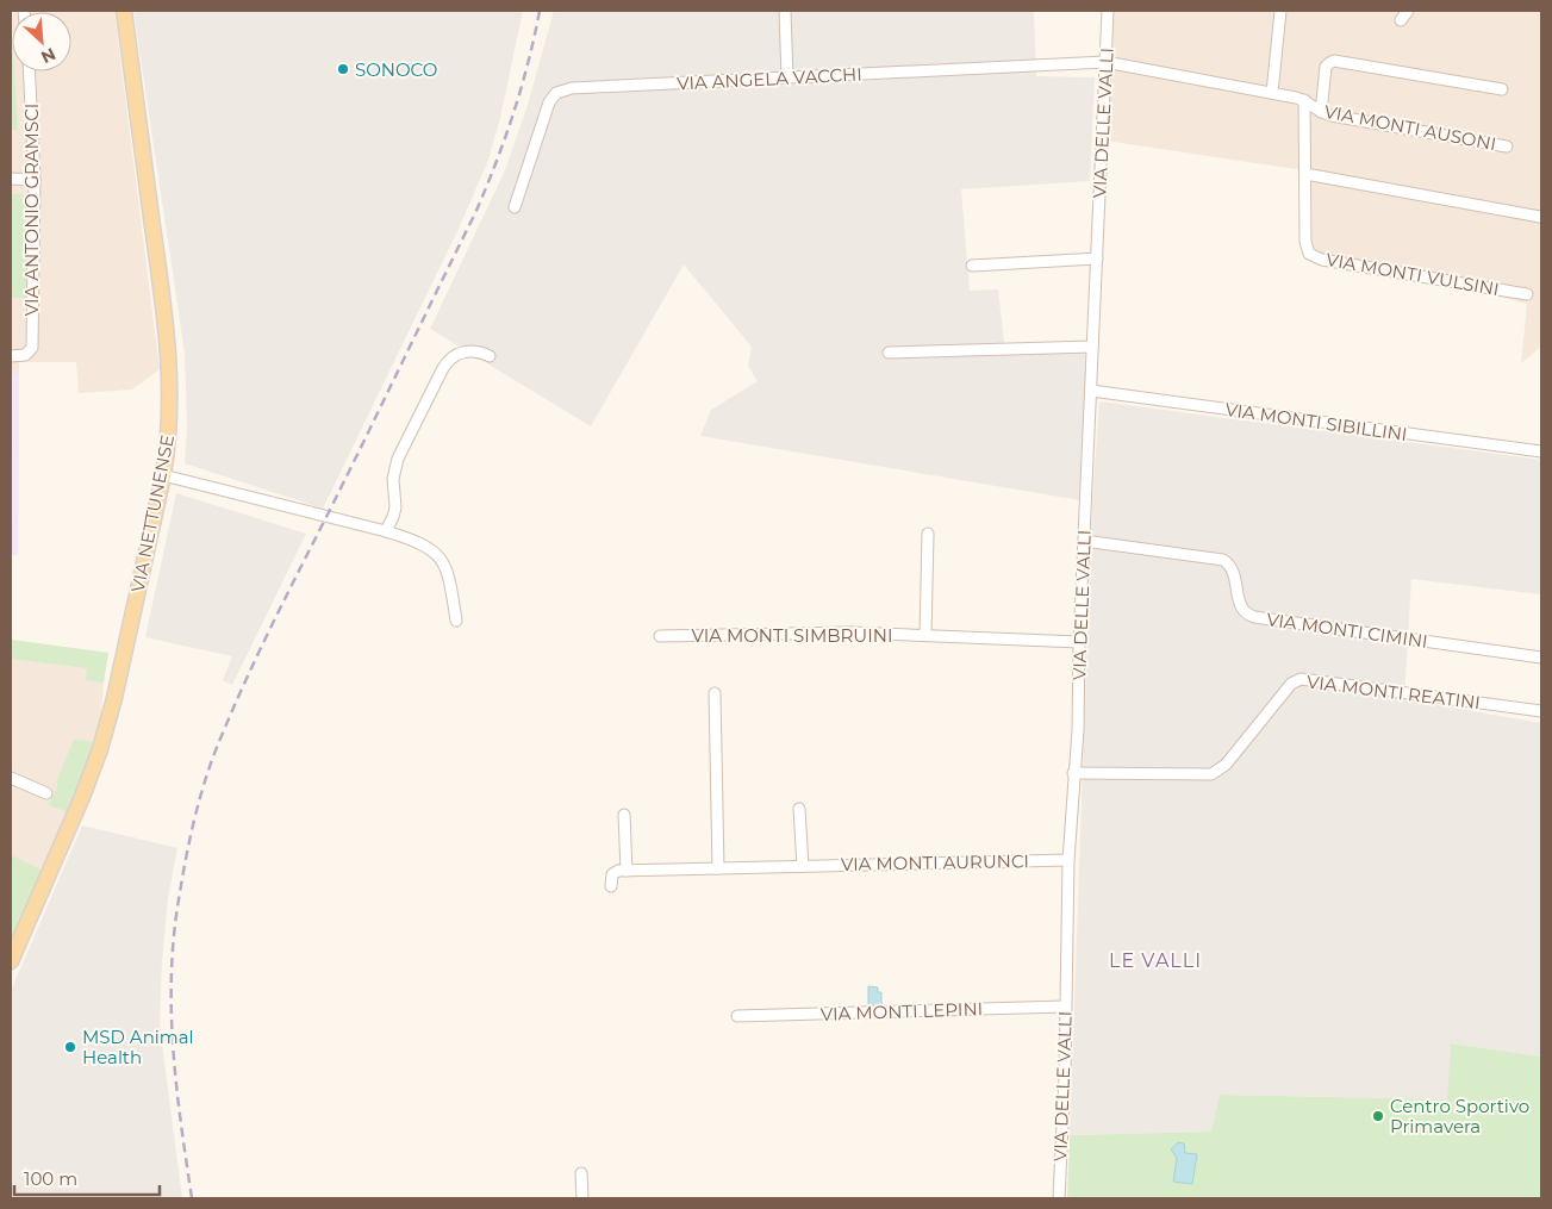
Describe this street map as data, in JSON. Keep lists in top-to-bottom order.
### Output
{
  "streets": {
    "main road": ["VIA NETTUNENSE"],
    "street": [
      "VIA ANGELA VACCHI",
      "VIA DELLE VALLI",
      "VIA MONTI AUSONI",
      "VIA ANTONIO GRAMSCI",
      "VIA MONTI VULSINI",
      "VIA MONTI SIBILLINI",
      "VIA MONTI CIMINI",
      "VIA MONTI SIMBRUINI",
      "VIA MONTI REATINI",
      "VIA MONTI AURUNCI",
      "VIA MONTI LEPINI"
    ]
  },
  "crossings": [
    ["VIA ANGELA VACCHI", "VIA DELLE VALLI"],
    ["VIA ANGELA VACCHI", "VIA MONTI AUSONI"],
    ["VIA DELLE VALLI", "VIA MONTI AUSONI"],
    ["VIA DELLE VALLI", "VIA MONTI SIBILLINI"],
    ["VIA DELLE VALLI", "VIA MONTI CIMINI"],
    ["VIA DELLE VALLI", "VIA MONTI SIMBRUINI"],
    ["VIA DELLE VALLI", "VIA MONTI REATINI"],
    ["VIA DELLE VALLI", "VIA MONTI AURUNCI"],
    ["VIA DELLE VALLI", "VIA MONTI LEPINI"],
    ["VIA MONTI AUSONI", "VIA MONTI VULSINI"]
  ],
  "districts": ["LE VALLI"],
  "places": ["SONOCO", "MSD Animal Health", "Centro Sportivo Primavera"],
  "scale_bar": "100 m",
  "north": "bottom right"
}
